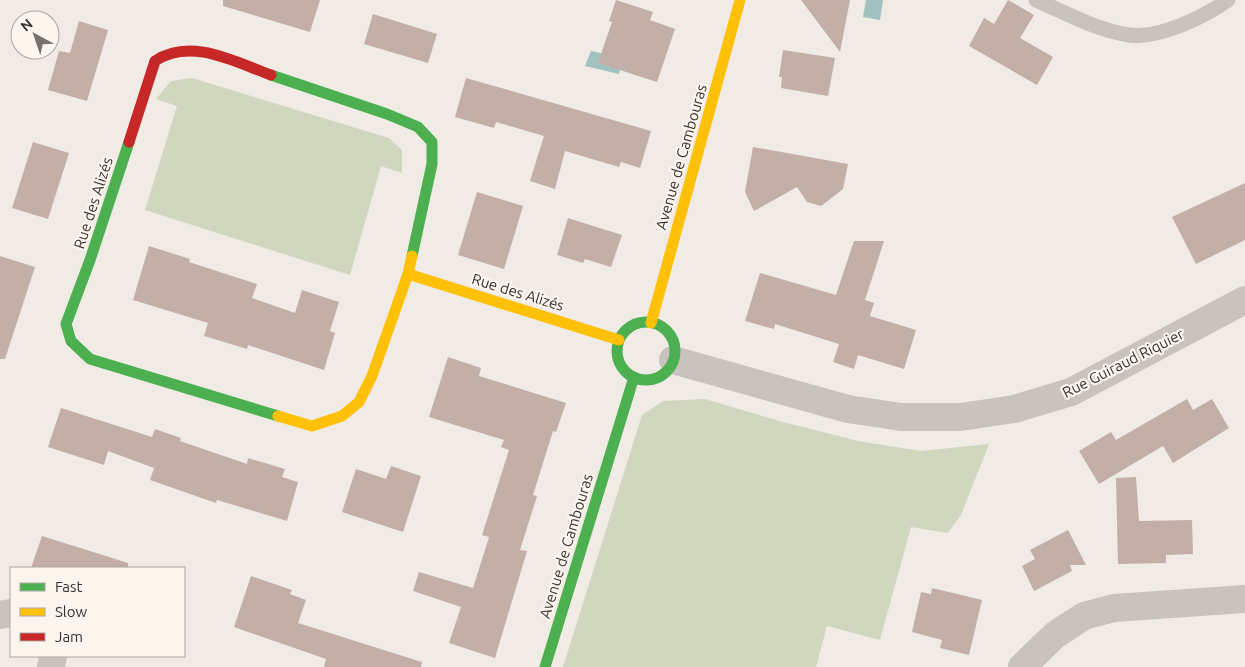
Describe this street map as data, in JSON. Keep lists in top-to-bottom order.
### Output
{
  "streets": {
    "street": ["Avenue de Cambouras", "Rue des Alizés", "Rue Guiraud Riquier"]
  },
  "crossings": [
    ["Avenue de Cambouras", "Rue des Alizés"],
    ["Avenue de Cambouras", "Rue Guiraud Riquier"],
    ["Rue des Alizés", "Rue Guiraud Riquier"]
  ],
  "legend": ["Fast", "Slow", "Jam"],
  "north": "top left"
}
